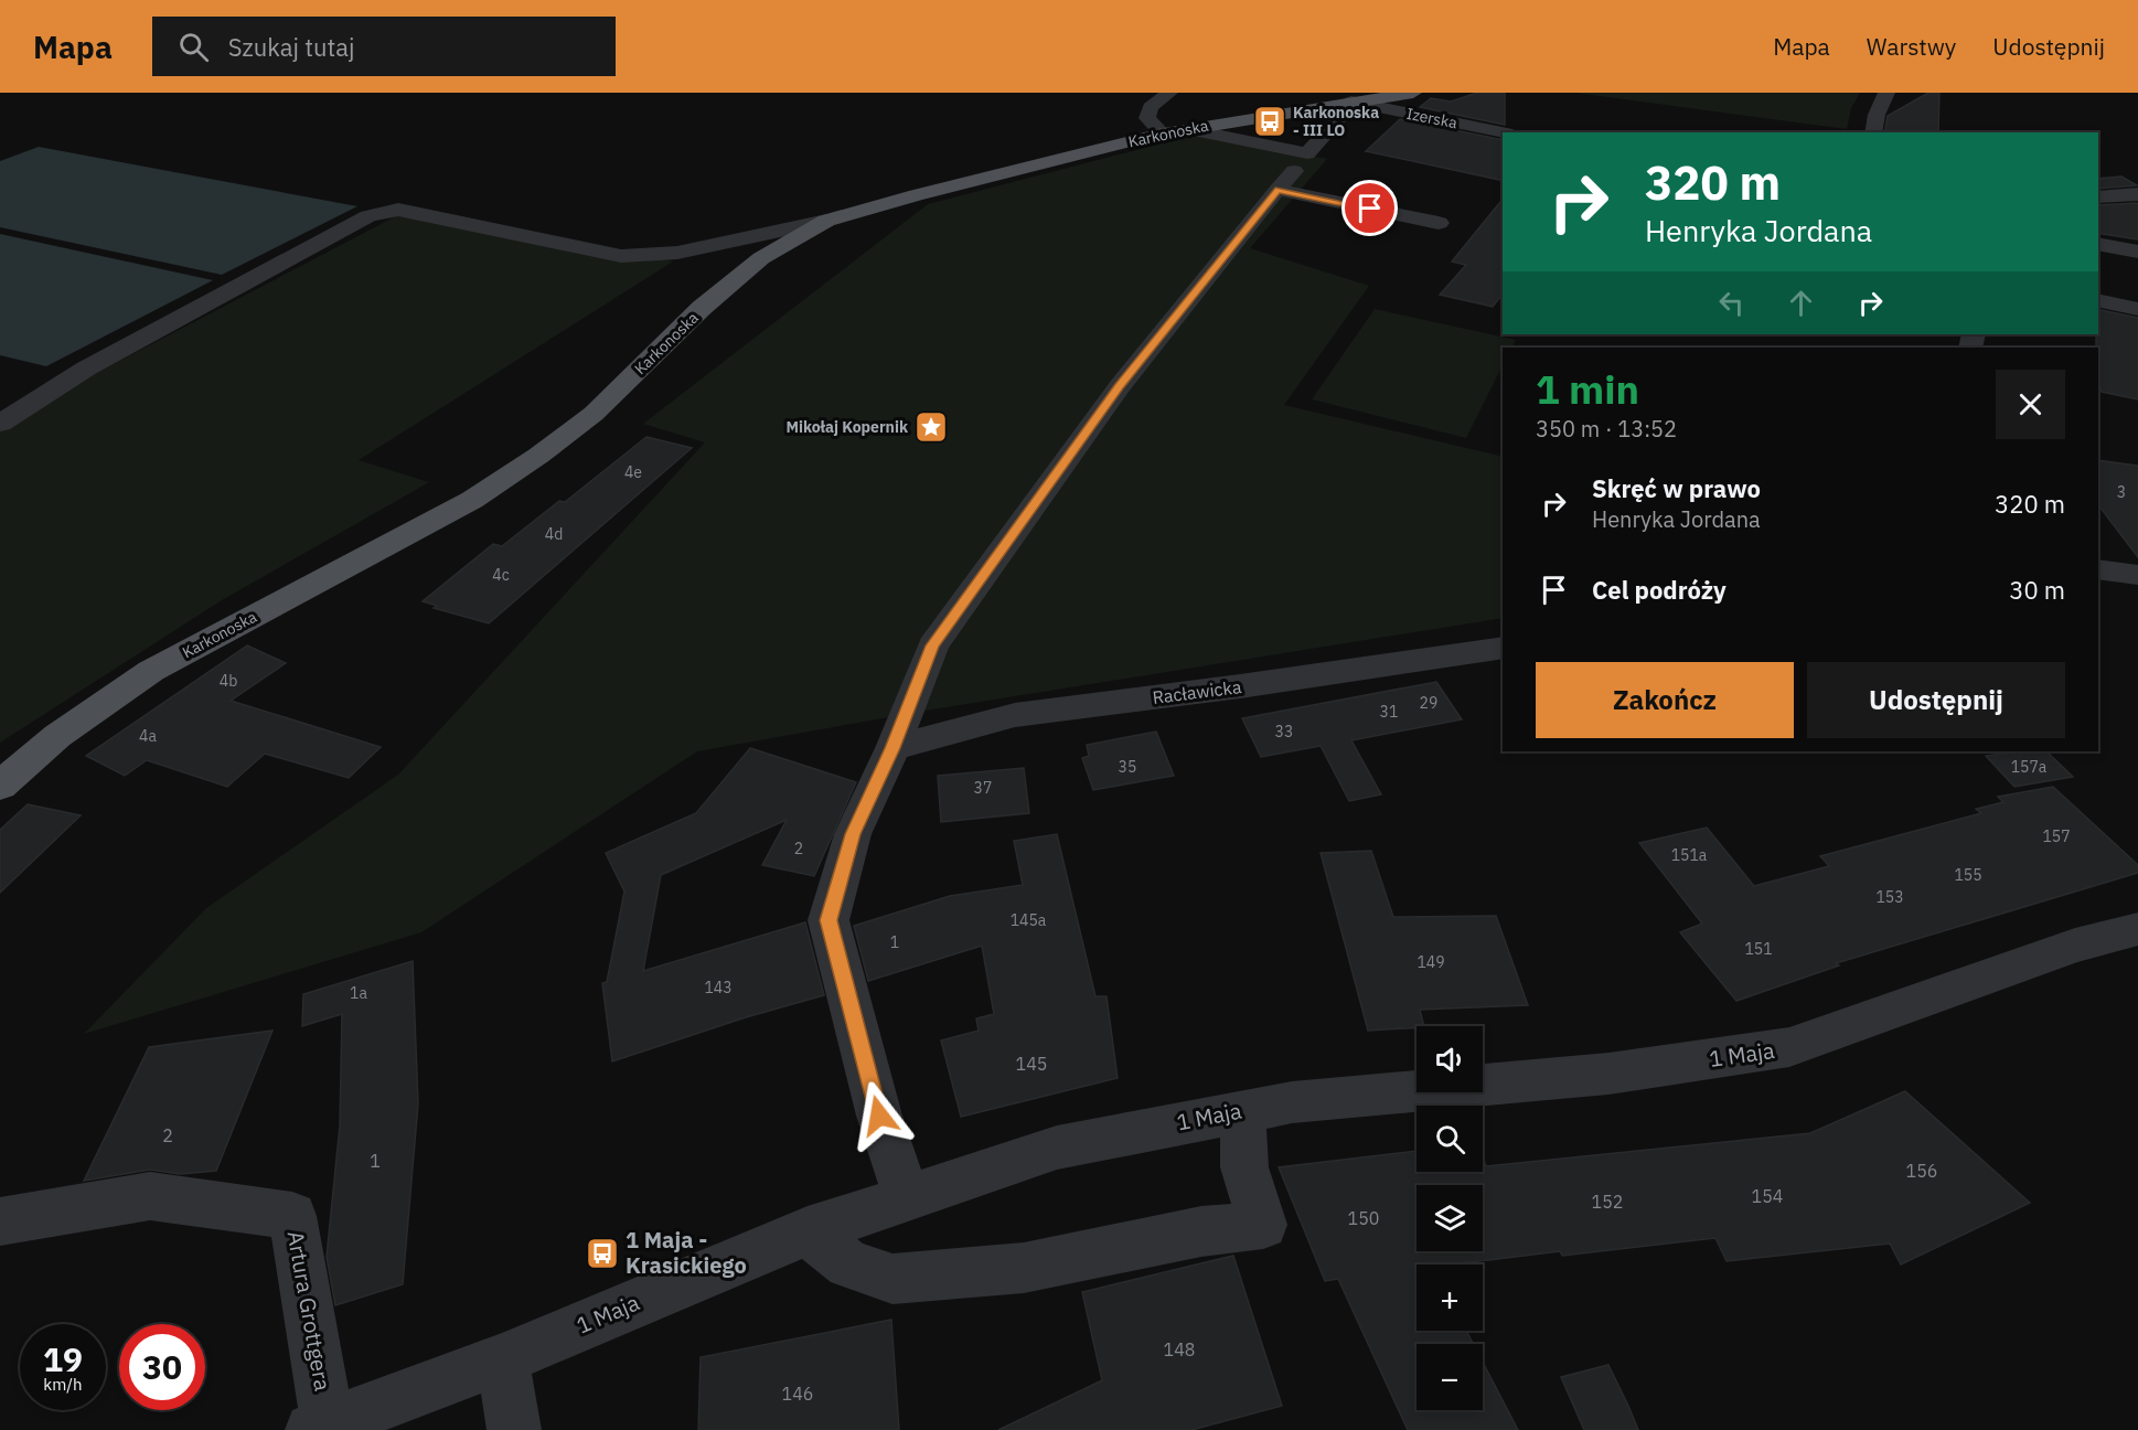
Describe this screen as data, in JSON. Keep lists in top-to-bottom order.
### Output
{
  "streets": {
    "main road": ["Karkonoska"],
    "street": [
      "Izerska",
      "Racławicka",
      "1 Maja",
      "Artura Grottgera"
    ]
  },
  "crossings": [
    ["Izerska", "Karkonoska"],
    ["1 Maja", "Artura Grottgera"]
  ],
  "places": {
    "bus stop": ["Karkonoska - III LO", "1 Maja - Krasickiego"],
    "place": ["Mikołaj Kopernik"]
  },
  "house_numbers": [
    "4e",
    "3",
    "4d",
    "4c",
    "4b",
    "29",
    "31",
    "33",
    "4a",
    "35",
    "157a",
    "37",
    "157",
    "2",
    "151a",
    "155",
    "153",
    "145a",
    "1",
    "151",
    "149",
    "143",
    "1a",
    "145",
    "2",
    "1",
    "156",
    "154",
    "152",
    "150",
    "148",
    "146"
  ],
  "page": {
    "header": "Mapa",
    "search": "Szukaj tutaj",
    "nav": ["Mapa", "Warstwy", "Udostępnij"],
    "turn": ["320 m", "Henryka Jordana"],
    "heading": ["1 min", "350 m · 13:52"],
    "list": [
      {
        "name": "Skręć w prawo",
        "note": "Henryka Jordana",
        "value": "320 m"
      },
      {
        "name": "Cel podróży",
        "value": "30 m"
      }
    ],
    "buttons": ["Zakończ", "Udostępnij"],
    "map_buttons": ["+", "−"],
    "speed": "19 km/h",
    "limit": "30"
  }
}
